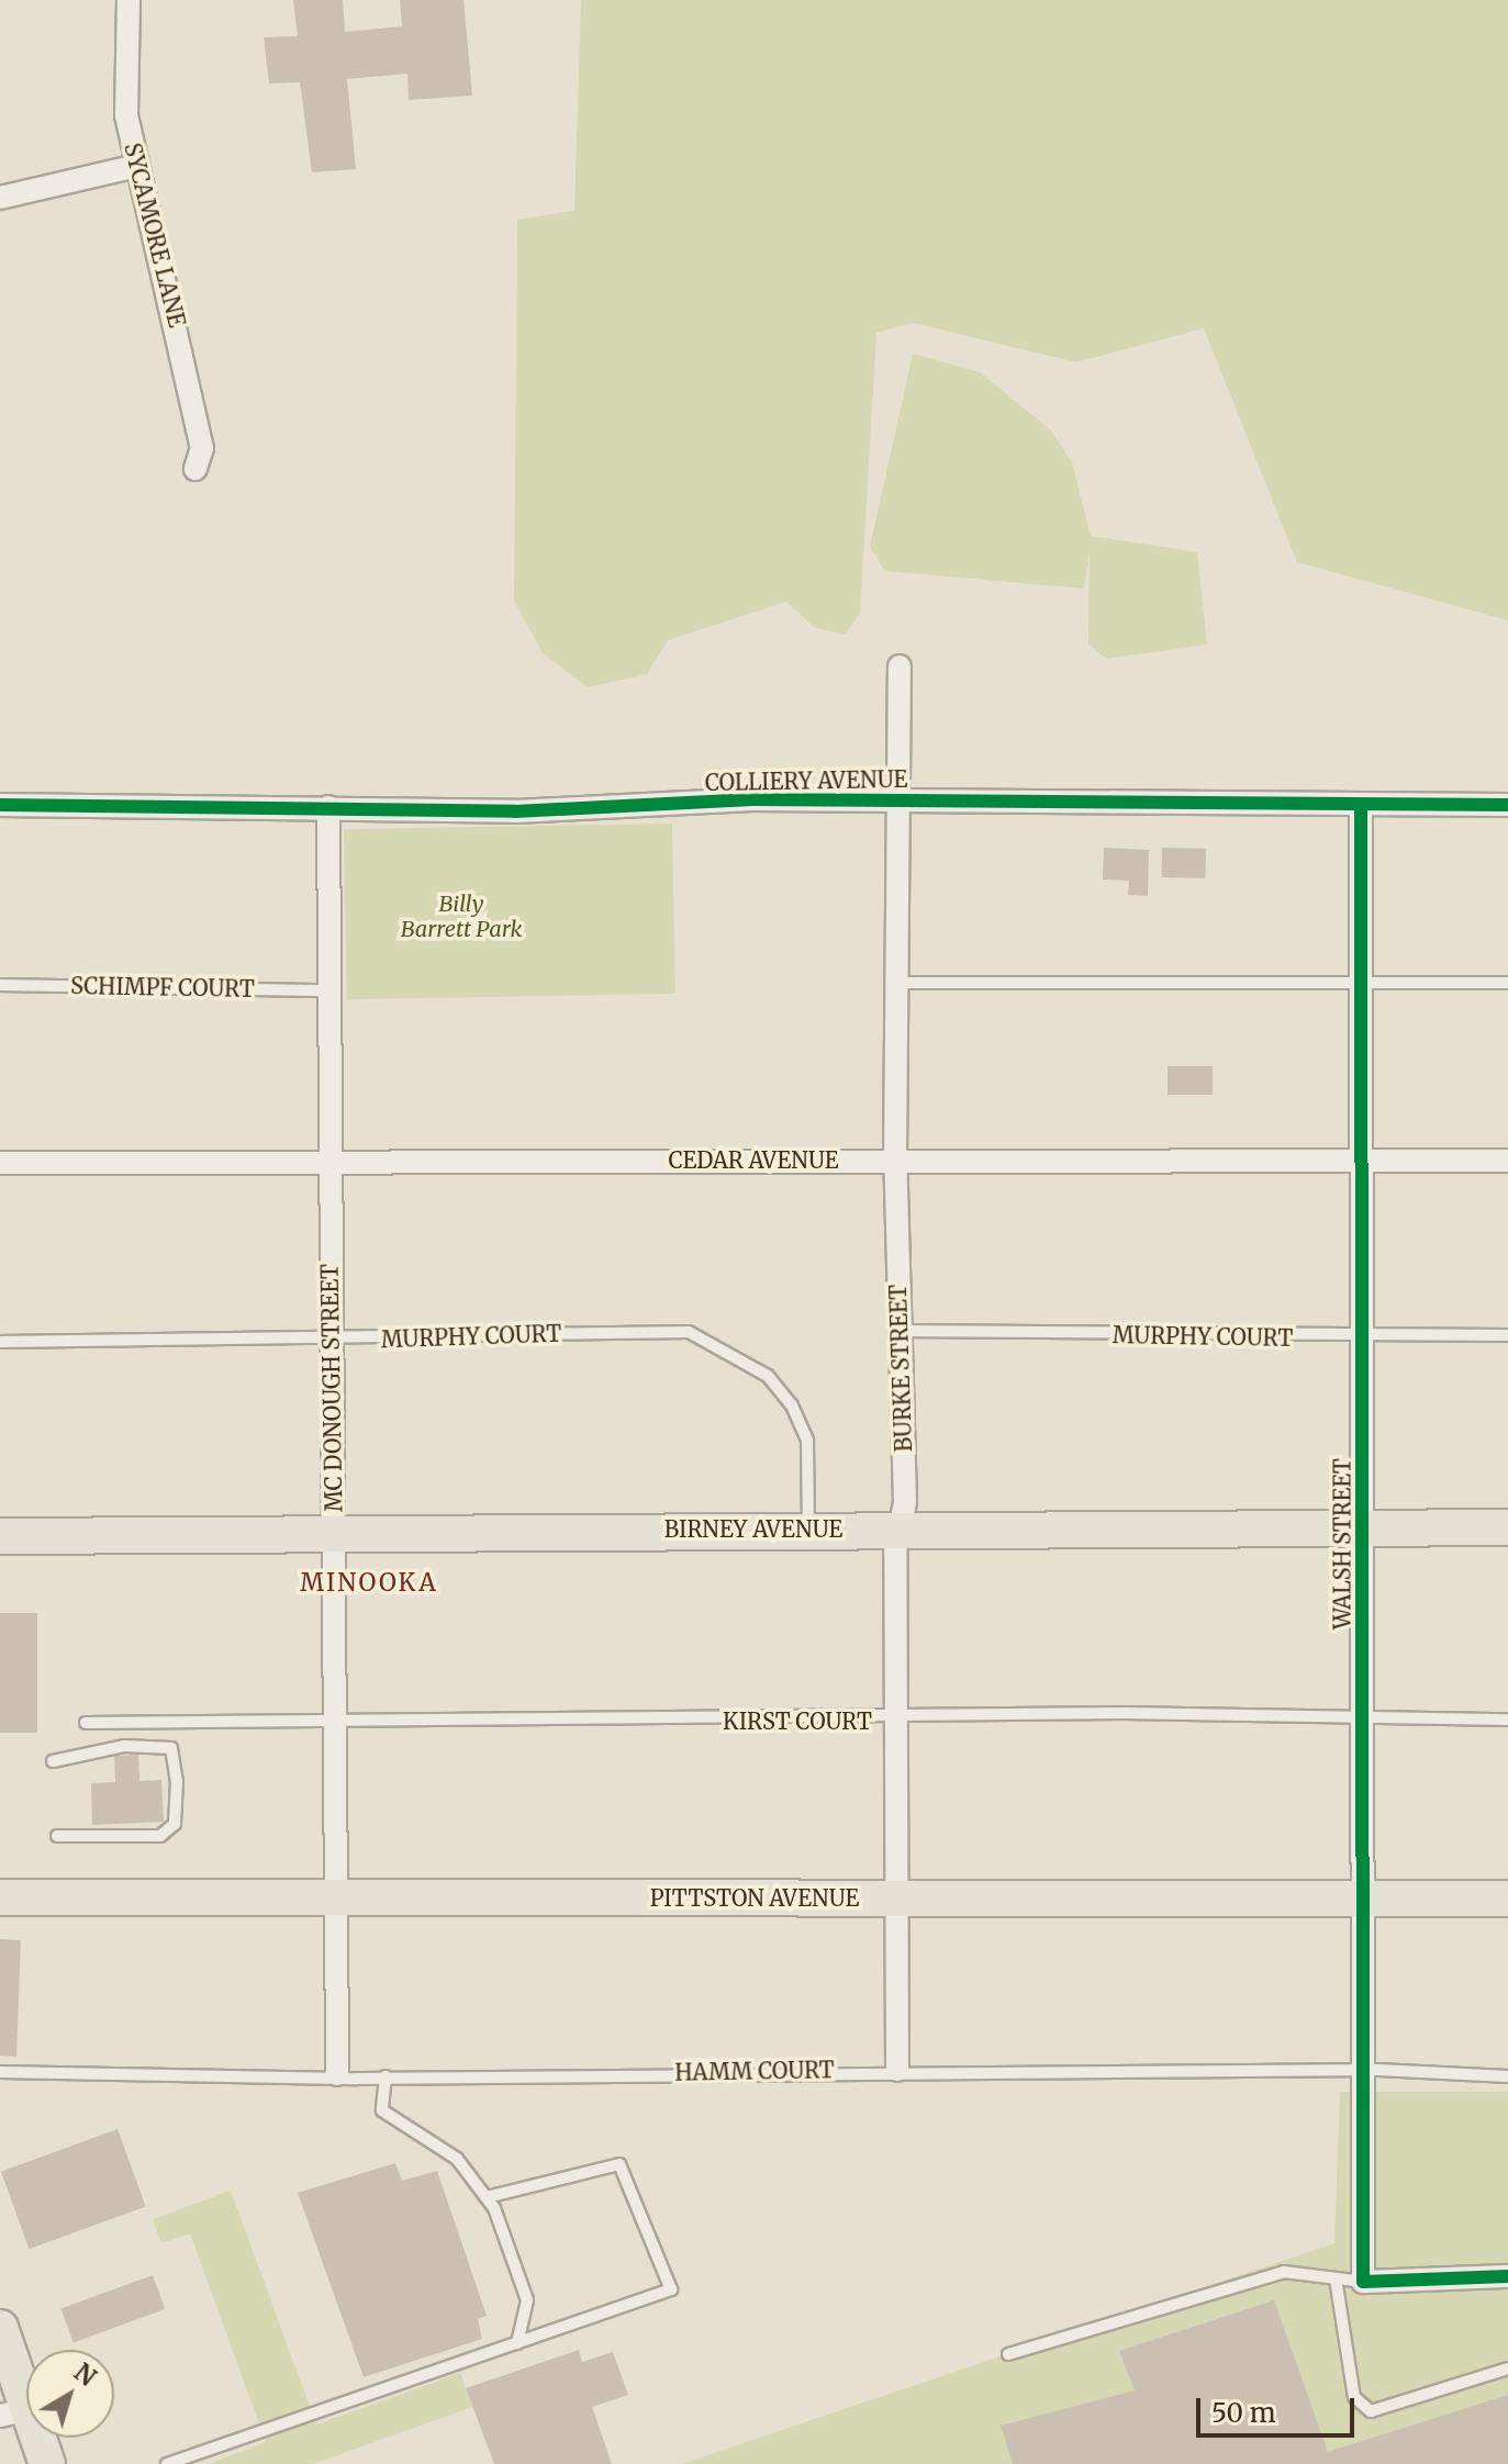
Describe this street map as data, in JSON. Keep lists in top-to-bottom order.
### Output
{
  "streets": {
    "main road": ["BIRNEY AVENUE", "PITTSTON AVENUE"],
    "street": [
      "SYCAMORE LANE",
      "COLLIERY AVENUE",
      "CEDAR AVENUE",
      "BURKE STREET",
      "MC DONOUGH STREET",
      "WALSH STREET"
    ],
    "lane": [
      "SCHIMPF COURT",
      "MURPHY COURT",
      "KIRST COURT",
      "HAMM COURT"
    ]
  },
  "crossings": [
    ["COLLIERY AVENUE", "BURKE STREET"],
    ["COLLIERY AVENUE", "MC DONOUGH STREET"],
    ["COLLIERY AVENUE", "WALSH STREET"],
    ["SCHIMPF COURT", "MC DONOUGH STREET"],
    ["CEDAR AVENUE", "BURKE STREET"],
    ["CEDAR AVENUE", "MC DONOUGH STREET"],
    ["CEDAR AVENUE", "WALSH STREET"],
    ["MURPHY COURT", "BURKE STREET"],
    ["MURPHY COURT", "MC DONOUGH STREET"],
    ["MURPHY COURT", "BIRNEY AVENUE"],
    ["MURPHY COURT", "WALSH STREET"],
    ["BURKE STREET", "BIRNEY AVENUE"],
    ["BURKE STREET", "KIRST COURT"],
    ["BURKE STREET", "PITTSTON AVENUE"],
    ["BURKE STREET", "HAMM COURT"],
    ["MC DONOUGH STREET", "BIRNEY AVENUE"],
    ["MC DONOUGH STREET", "KIRST COURT"],
    ["MC DONOUGH STREET", "PITTSTON AVENUE"],
    ["MC DONOUGH STREET", "HAMM COURT"],
    ["BIRNEY AVENUE", "WALSH STREET"],
    ["WALSH STREET", "KIRST COURT"],
    ["WALSH STREET", "PITTSTON AVENUE"],
    ["WALSH STREET", "HAMM COURT"]
  ],
  "districts": ["MINOOKA"],
  "parks": ["Billy Barrett Park"],
  "scale_bar": "50 m",
  "north": "top right"
}
